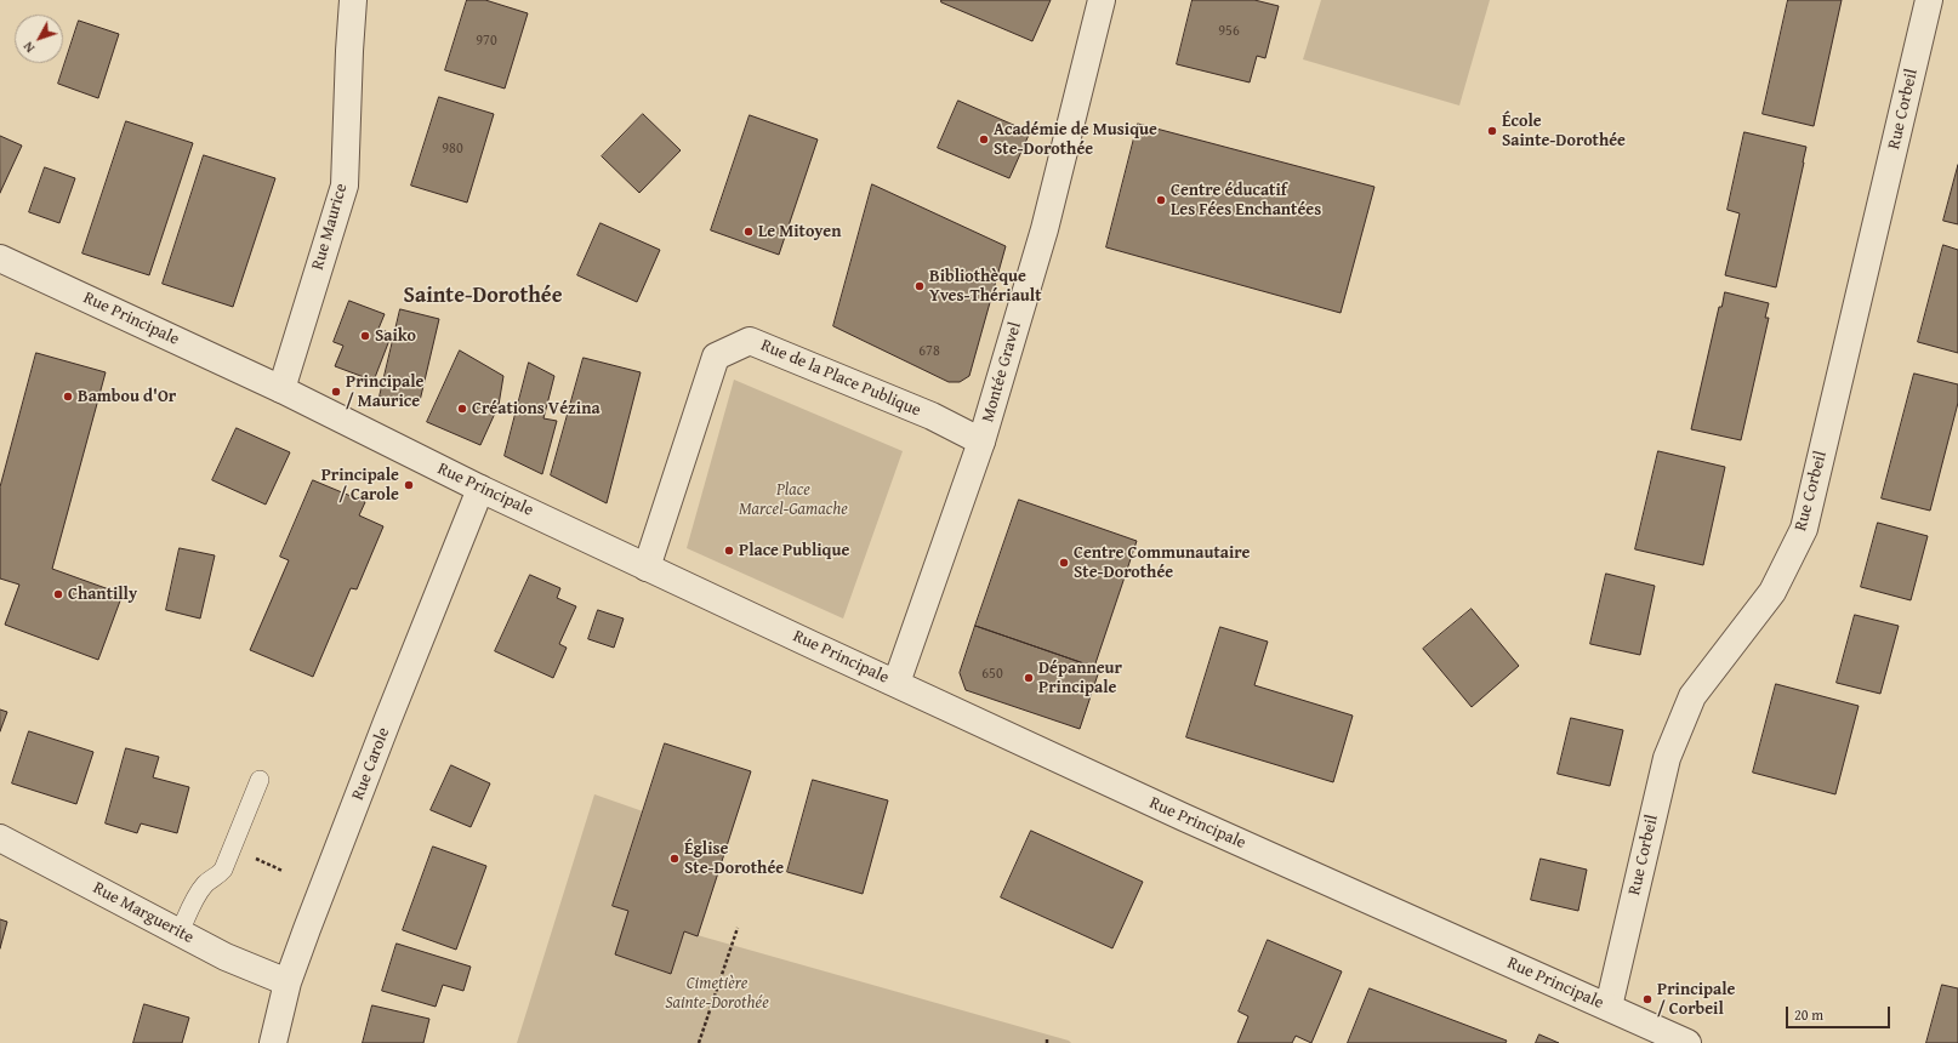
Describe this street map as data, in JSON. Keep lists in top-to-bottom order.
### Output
{
  "streets": {
    "street": [
      "Rue Corbeil",
      "Rue Maurice",
      "Rue Principale",
      "Montée Gravel",
      "Rue de la Place Publique",
      "Rue Carole",
      "Rue Marguerite"
    ]
  },
  "crossings": [
    ["Rue Corbeil", "Rue Principale"],
    ["Rue Maurice", "Rue Principale"],
    ["Rue Principale", "Montée Gravel"],
    ["Rue Principale", "Rue de la Place Publique"],
    ["Rue Principale", "Rue Carole"],
    ["Montée Gravel", "Rue de la Place Publique"],
    ["Rue Carole", "Rue Marguerite"]
  ],
  "districts": ["Sainte-Dorothée"],
  "parks": ["Place Marcel-Gamache", "Cimetière Sainte-Dorothée"],
  "places": [
    "École Sainte-Dorothée",
    "Académie de Musique Ste-Dorothée",
    "Centre éducatif Les Fées Enchantées",
    "Le Mitoyen",
    "Bibliothèque Yves-Thériault",
    "Saiko",
    "Principale / Maurice",
    "Bambou d'Or",
    "Créations Vézina",
    "Principale / Carole",
    "Place Publique",
    "Centre Communautaire Ste-Dorothée",
    "Chantilly",
    "Dépanneur Principale",
    "Église Ste-Dorothée",
    "Principale / Corbeil"
  ],
  "house_numbers": [
    "956",
    "970",
    "980",
    "678",
    "650"
  ],
  "scale_bar": "20 m",
  "north": "bottom left"
}
